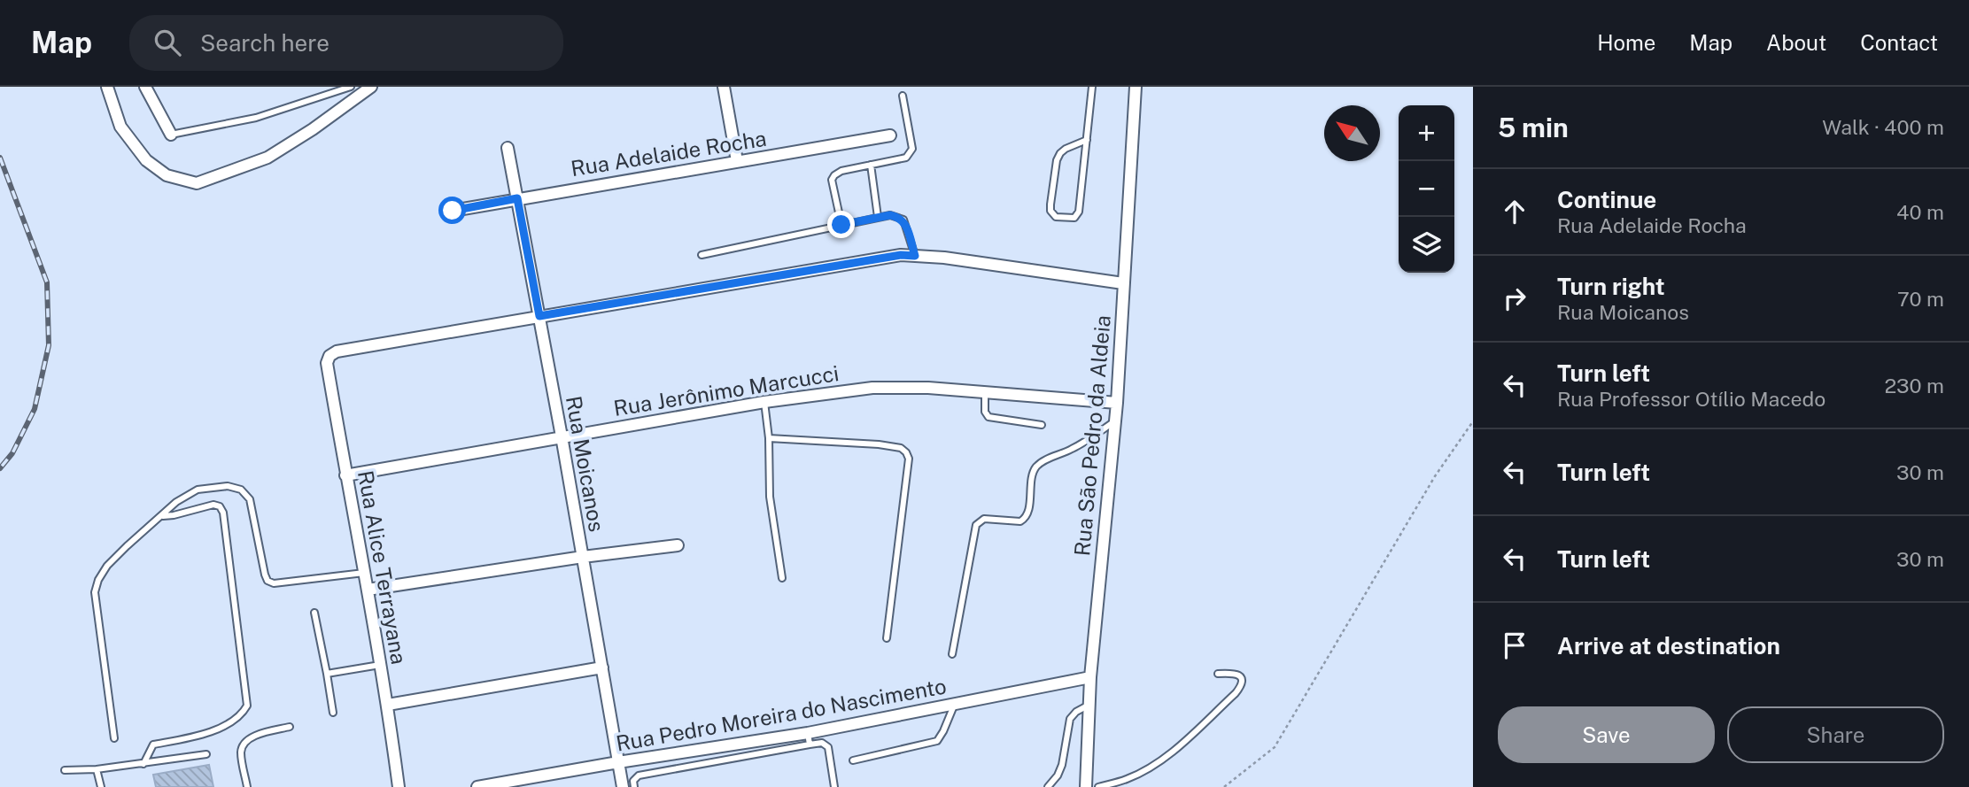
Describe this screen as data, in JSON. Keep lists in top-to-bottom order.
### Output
{
  "streets": {
    "street": [
      "Rua Adelaide Rocha",
      "Rua Jerônimo Marcucci",
      "Rua São Pedro da Aldeia",
      "Rua Moicanos",
      "Rua Alice Terrayana",
      "Rua Pedro Moreira do Nascimento"
    ]
  },
  "crossings": [
    ["Rua Adelaide Rocha", "Rua Moicanos"],
    ["Rua Jerônimo Marcucci", "Rua São Pedro da Aldeia"],
    ["Rua Jerônimo Marcucci", "Rua Moicanos"],
    ["Rua Jerônimo Marcucci", "Rua Alice Terrayana"],
    ["Rua São Pedro da Aldeia", "Rua Pedro Moreira do Nascimento"],
    ["Rua Moicanos", "Rua Alice Terrayana"],
    ["Rua Moicanos", "Rua Pedro Moreira do Nascimento"]
  ],
  "north": "top left",
  "page": {
    "header": "Map",
    "search": "Search here",
    "nav": [
      "Home",
      "Map",
      "About",
      "Contact"
    ],
    "heading": ["5 min", "Walk · 400 m"],
    "map_buttons": ["+", "−"],
    "list": [
      ["Continue", "Rua Adelaide Rocha", "40 m"],
      ["Turn right", "Rua Moicanos", "70 m"],
      ["Turn left", "Rua Professor Otílio Macedo", "230 m"],
      ["Turn left", "30 m"],
      ["Turn left", "30 m"],
      "Arrive at destination"
    ],
    "buttons": ["Save", "Share"]
  }
}
